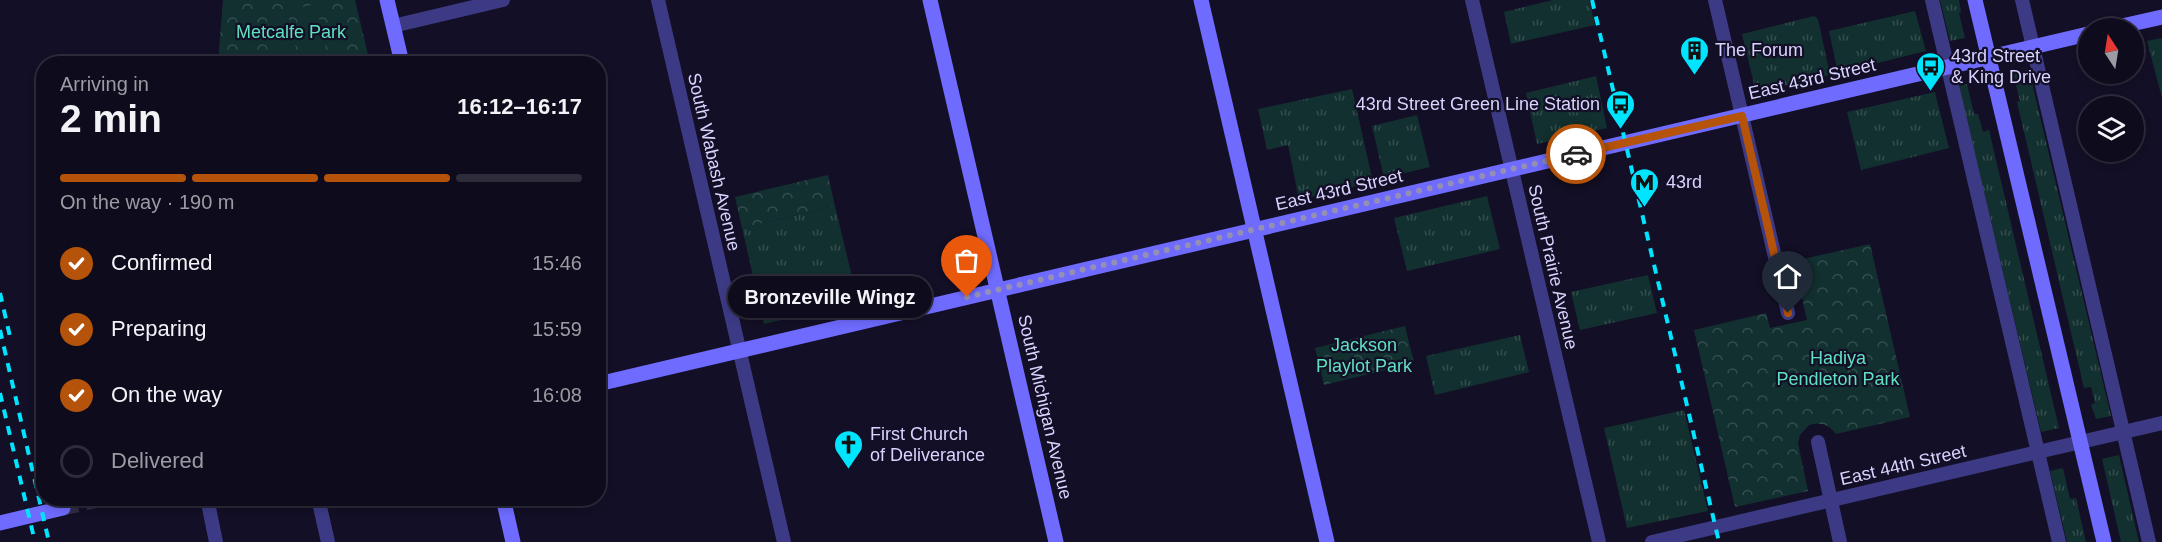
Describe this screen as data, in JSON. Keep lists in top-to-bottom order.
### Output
{
  "streets": {
    "street": [
      "East 43rd Street",
      "South Wabash Avenue",
      "South Prairie Avenue",
      "South Michigan Avenue",
      "East 44th Street"
    ]
  },
  "crossings": [
    ["East 43rd Street", "South Wabash Avenue"],
    ["East 43rd Street", "South Prairie Avenue"],
    ["East 43rd Street", "South Michigan Avenue"]
  ],
  "parks": ["Metcalfe Park", "Jackson Playlot Park", "Hadiya Pendleton Park"],
  "places": {
    "building": ["The Forum"],
    "bus stop": ["43rd Street & King Drive", "43rd Street Green Line Station"],
    "metro station": ["43rd"],
    "other": ["Bronzeville Wingz"],
    "church": ["First Church of Deliverance"]
  },
  "north": "top",
  "page": {
    "heading": ["2 min", "Arriving in", "16:12–16:17"],
    "bar": "On the way · 190 m",
    "list": [
      ["Confirmed", "15:46"],
      ["Preparing", "15:59"],
      ["On the way", "16:08"],
      "Delivered"
    ],
    "bubble": "Bronzeville Wingz"
  }
}
